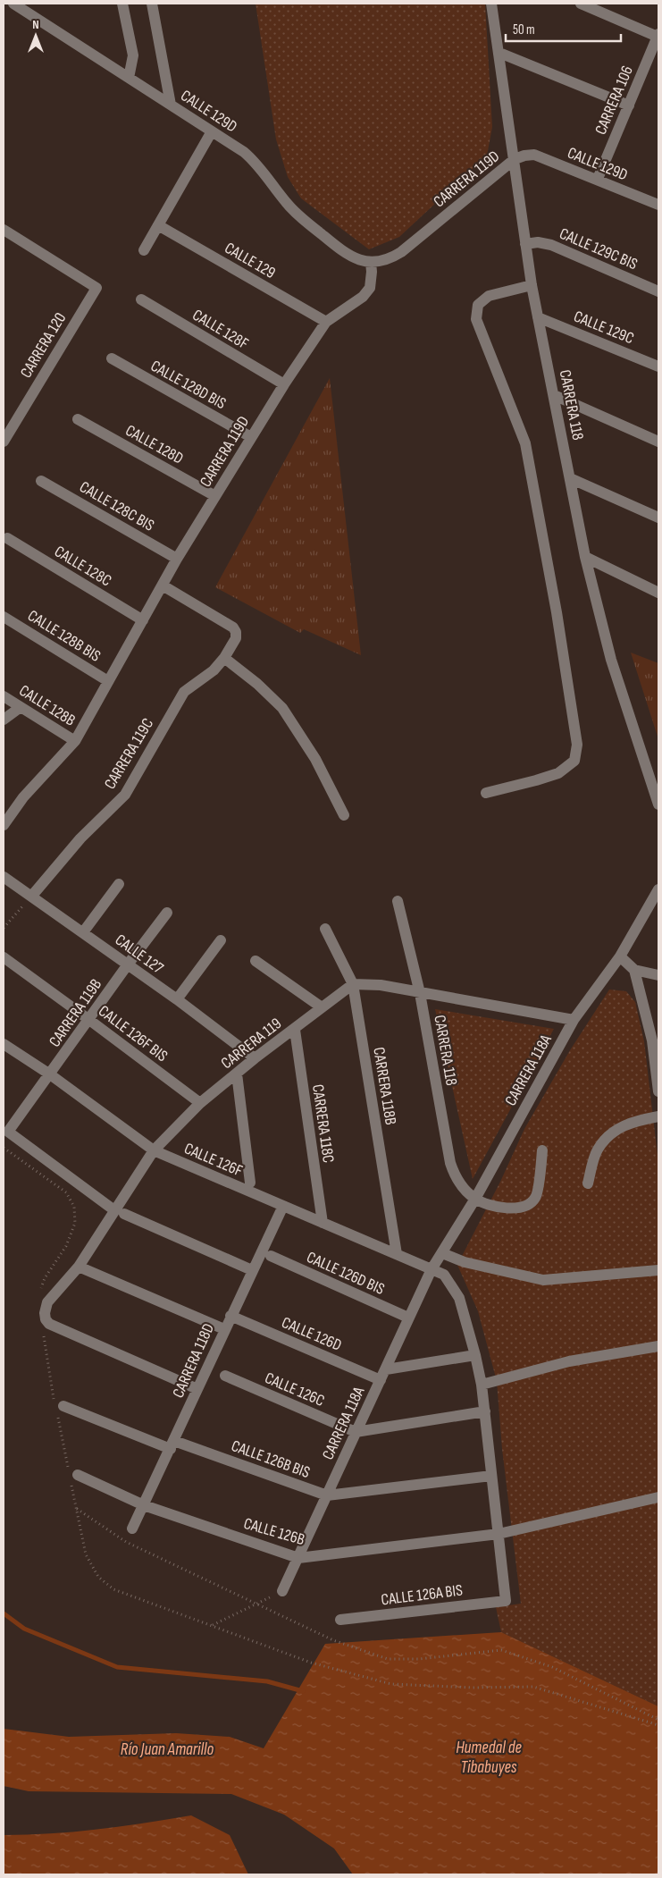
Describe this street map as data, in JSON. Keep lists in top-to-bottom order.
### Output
{
  "streets": {
    "street": [
      "CARRERA 106",
      "CALLE 129D",
      "CARRERA 119D",
      "CALLE 129C BIS",
      "CALLE 129",
      "CALLE 129C",
      "CALLE 128F",
      "CARRERA 120",
      "CALLE 128D BIS",
      "CARRERA 118",
      "CALLE 128D",
      "CALLE 128C BIS",
      "CALLE 128C",
      "CALLE 128B BIS",
      "CALLE 128B",
      "CARRERA 119C",
      "CALLE 127",
      "CARRERA 119B",
      "CALLE 126F BIS",
      "CARRERA 119",
      "CARRERA 118A",
      "CARRERA 118B",
      "CARRERA 118C",
      "CALLE 126F",
      "CALLE 126D BIS",
      "CALLE 126D",
      "CARRERA 118D",
      "CALLE 126C",
      "CALLE 126B BIS",
      "CALLE 126B",
      "CALLE 126A BIS"
    ]
  },
  "crossings": [
    ["CARRERA 106", "CALLE 129D"],
    ["CALLE 129D", "CARRERA 119D"],
    ["CALLE 129D", "CARRERA 118"],
    ["CARRERA 119D", "CALLE 129"],
    ["CARRERA 119D", "CALLE 128F"],
    ["CARRERA 119D", "CALLE 128D BIS"],
    ["CARRERA 119D", "CARRERA 118"],
    ["CARRERA 119D", "CALLE 128D"],
    ["CARRERA 119D", "CALLE 128C BIS"],
    ["CARRERA 119D", "CALLE 128C"],
    ["CARRERA 119D", "CALLE 128B BIS"],
    ["CARRERA 119D", "CALLE 128B"],
    ["CARRERA 119D", "CARRERA 119C"],
    ["CALLE 129C BIS", "CARRERA 118"],
    ["CALLE 129C", "CARRERA 118"],
    ["CARRERA 118", "CARRERA 118A"],
    ["CARRERA 119C", "CALLE 127"],
    ["CALLE 127", "CARRERA 119B"],
    ["CALLE 127", "CARRERA 119"],
    ["CARRERA 119B", "CALLE 126F BIS"],
    ["CARRERA 119B", "CARRERA 119"],
    ["CARRERA 119B", "CALLE 126F"],
    ["CALLE 126F BIS", "CARRERA 119"],
    ["CARRERA 119", "CARRERA 118B"],
    ["CARRERA 119", "CARRERA 118C"],
    ["CARRERA 119", "CALLE 126F"],
    ["CARRERA 119", "CARRERA 118D"],
    ["CARRERA 118A", "CALLE 126F"],
    ["CARRERA 118A", "CALLE 126D BIS"],
    ["CARRERA 118A", "CALLE 126D"],
    ["CARRERA 118A", "CALLE 126C"],
    ["CARRERA 118A", "CALLE 126B BIS"],
    ["CARRERA 118A", "CALLE 126B"],
    ["CARRERA 118B", "CALLE 126F"],
    ["CARRERA 118C", "CALLE 126F"],
    ["CALLE 126F", "CARRERA 118D"],
    ["CALLE 126D", "CARRERA 118D"],
    ["CARRERA 118D", "CALLE 126B BIS"],
    ["CARRERA 118D", "CALLE 126B"],
    ["CALLE 126B", "CALLE 126A BIS"]
  ],
  "water": ["Humedal de Tibabuyes", "Río Juan Amarillo"],
  "scale_bar": "50 m",
  "north": "top"
}
